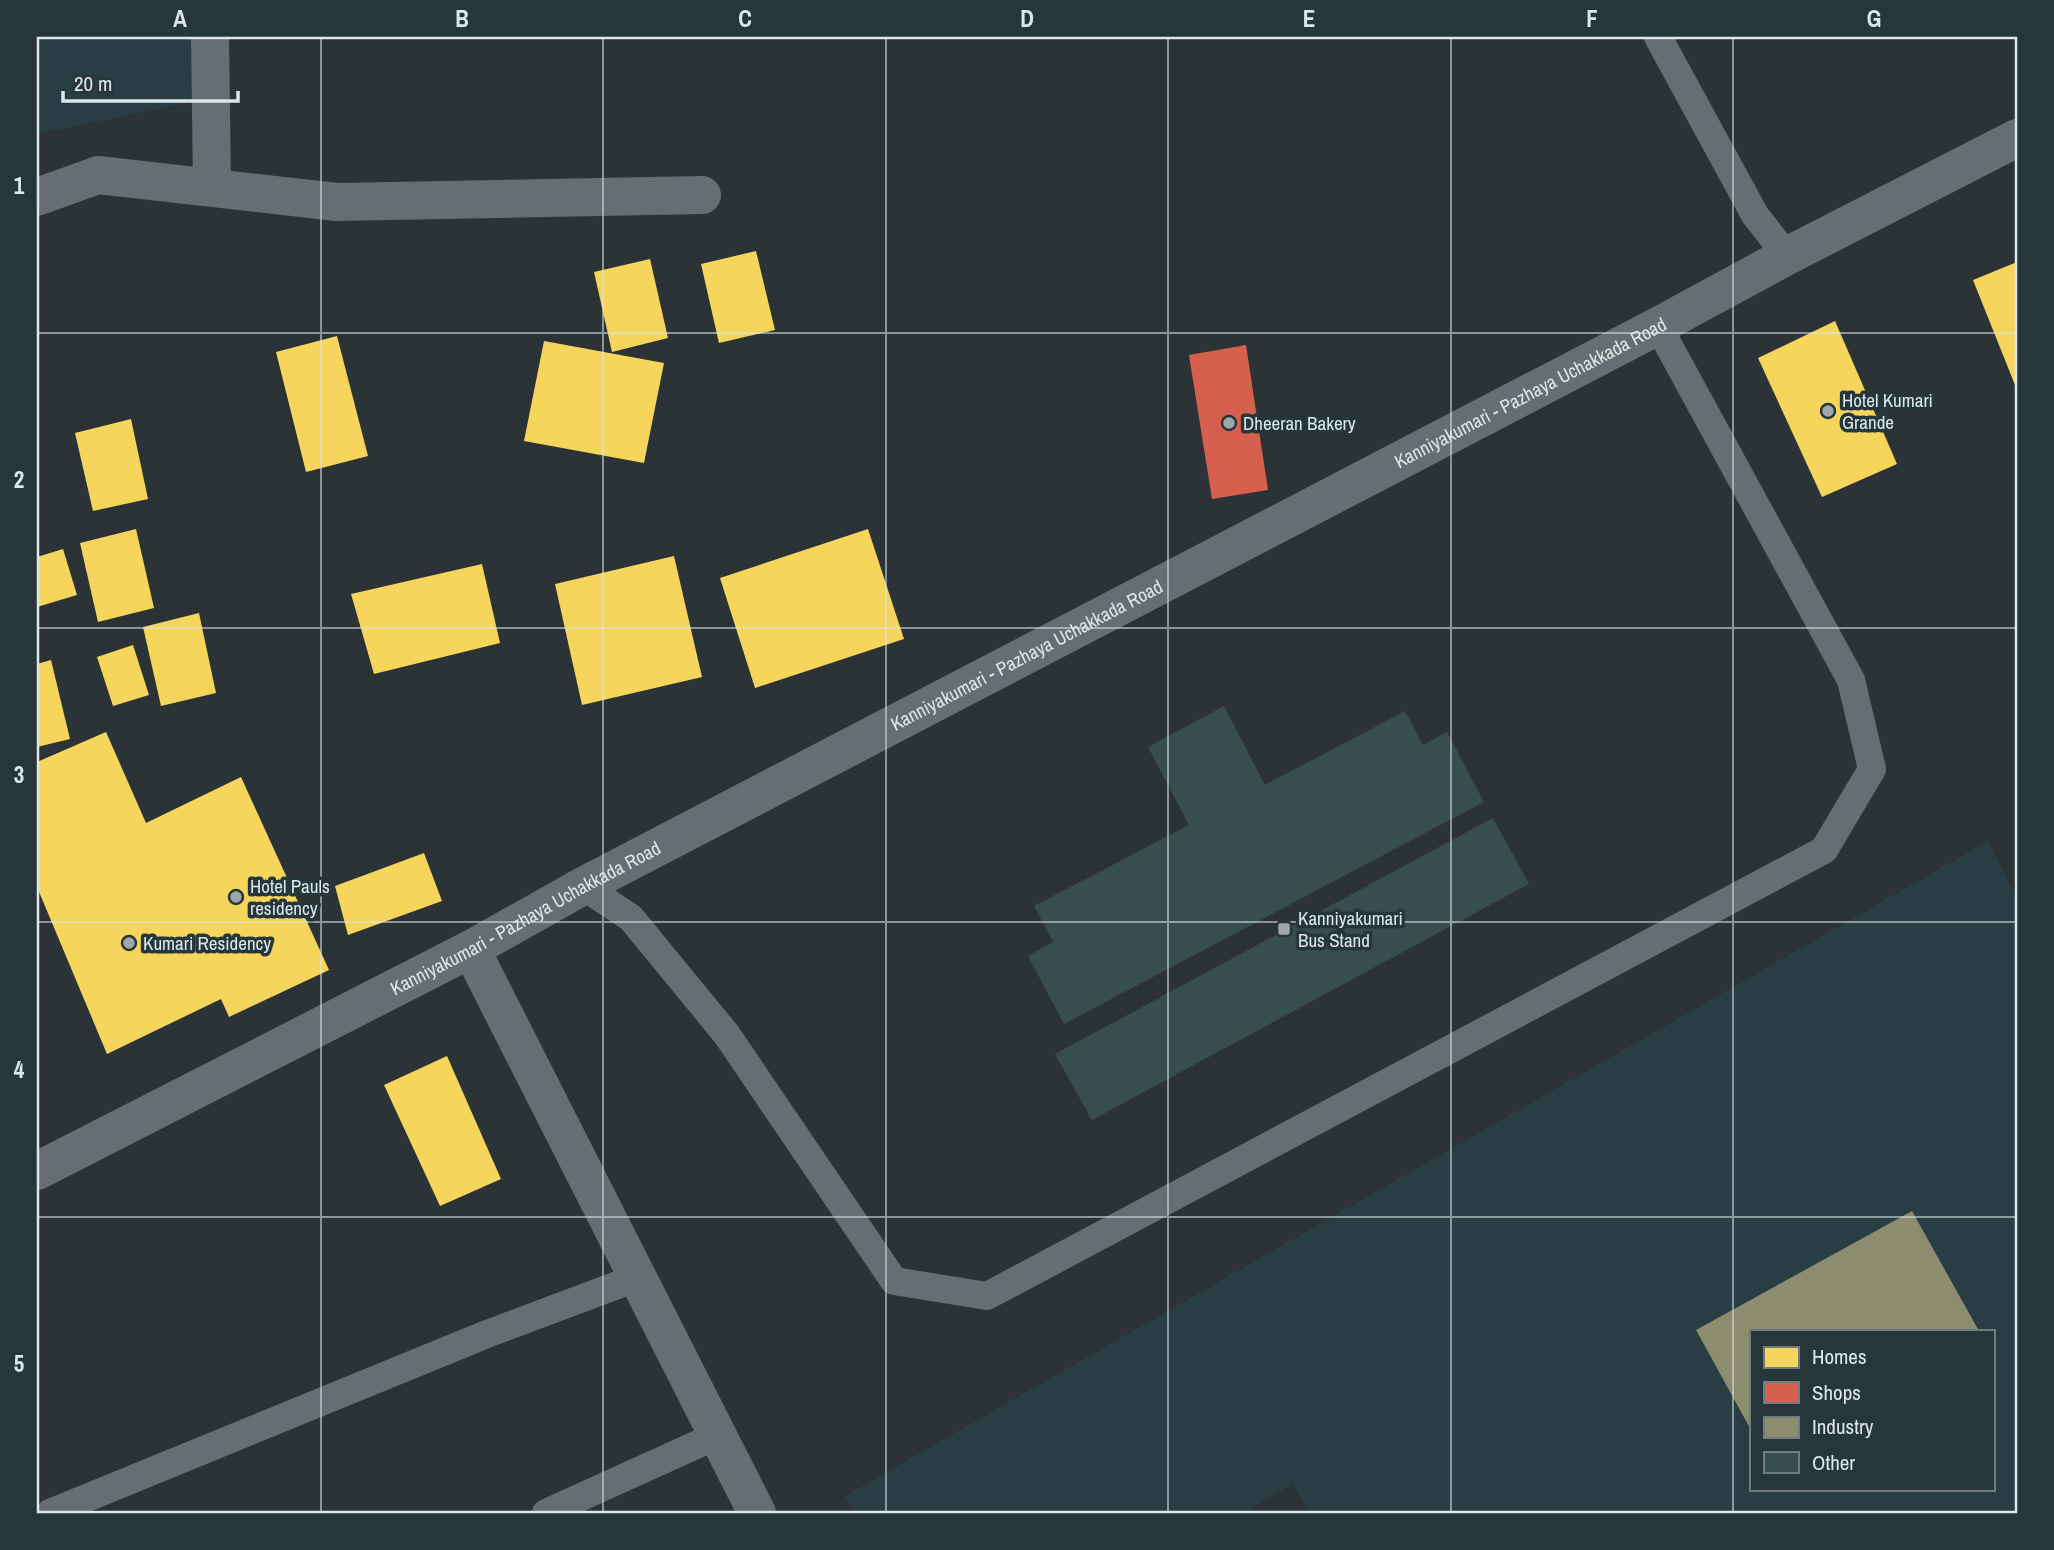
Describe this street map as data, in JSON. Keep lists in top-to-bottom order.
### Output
{
  "streets": {
    "main road": ["Kanniyakumari - Pazhaya Uchakkada Road"]
  },
  "places": {
    "other": [
      "Hotel Kumari Grande",
      "Dheeran Bakery",
      "Hotel Pauls residency",
      "Kumari Residency"
    ],
    "transit": ["Kanniyakumari Bus Stand"]
  },
  "legend": [
    "Homes",
    "Shops",
    "Industry",
    "Other"
  ],
  "scale_bar": "20 m",
  "grid": {
    "columns": [
      "A",
      "B",
      "C",
      "D",
      "E",
      "F",
      "G"
    ],
    "rows": [
      "1",
      "2",
      "3",
      "4",
      "5"
    ]
  }
}
